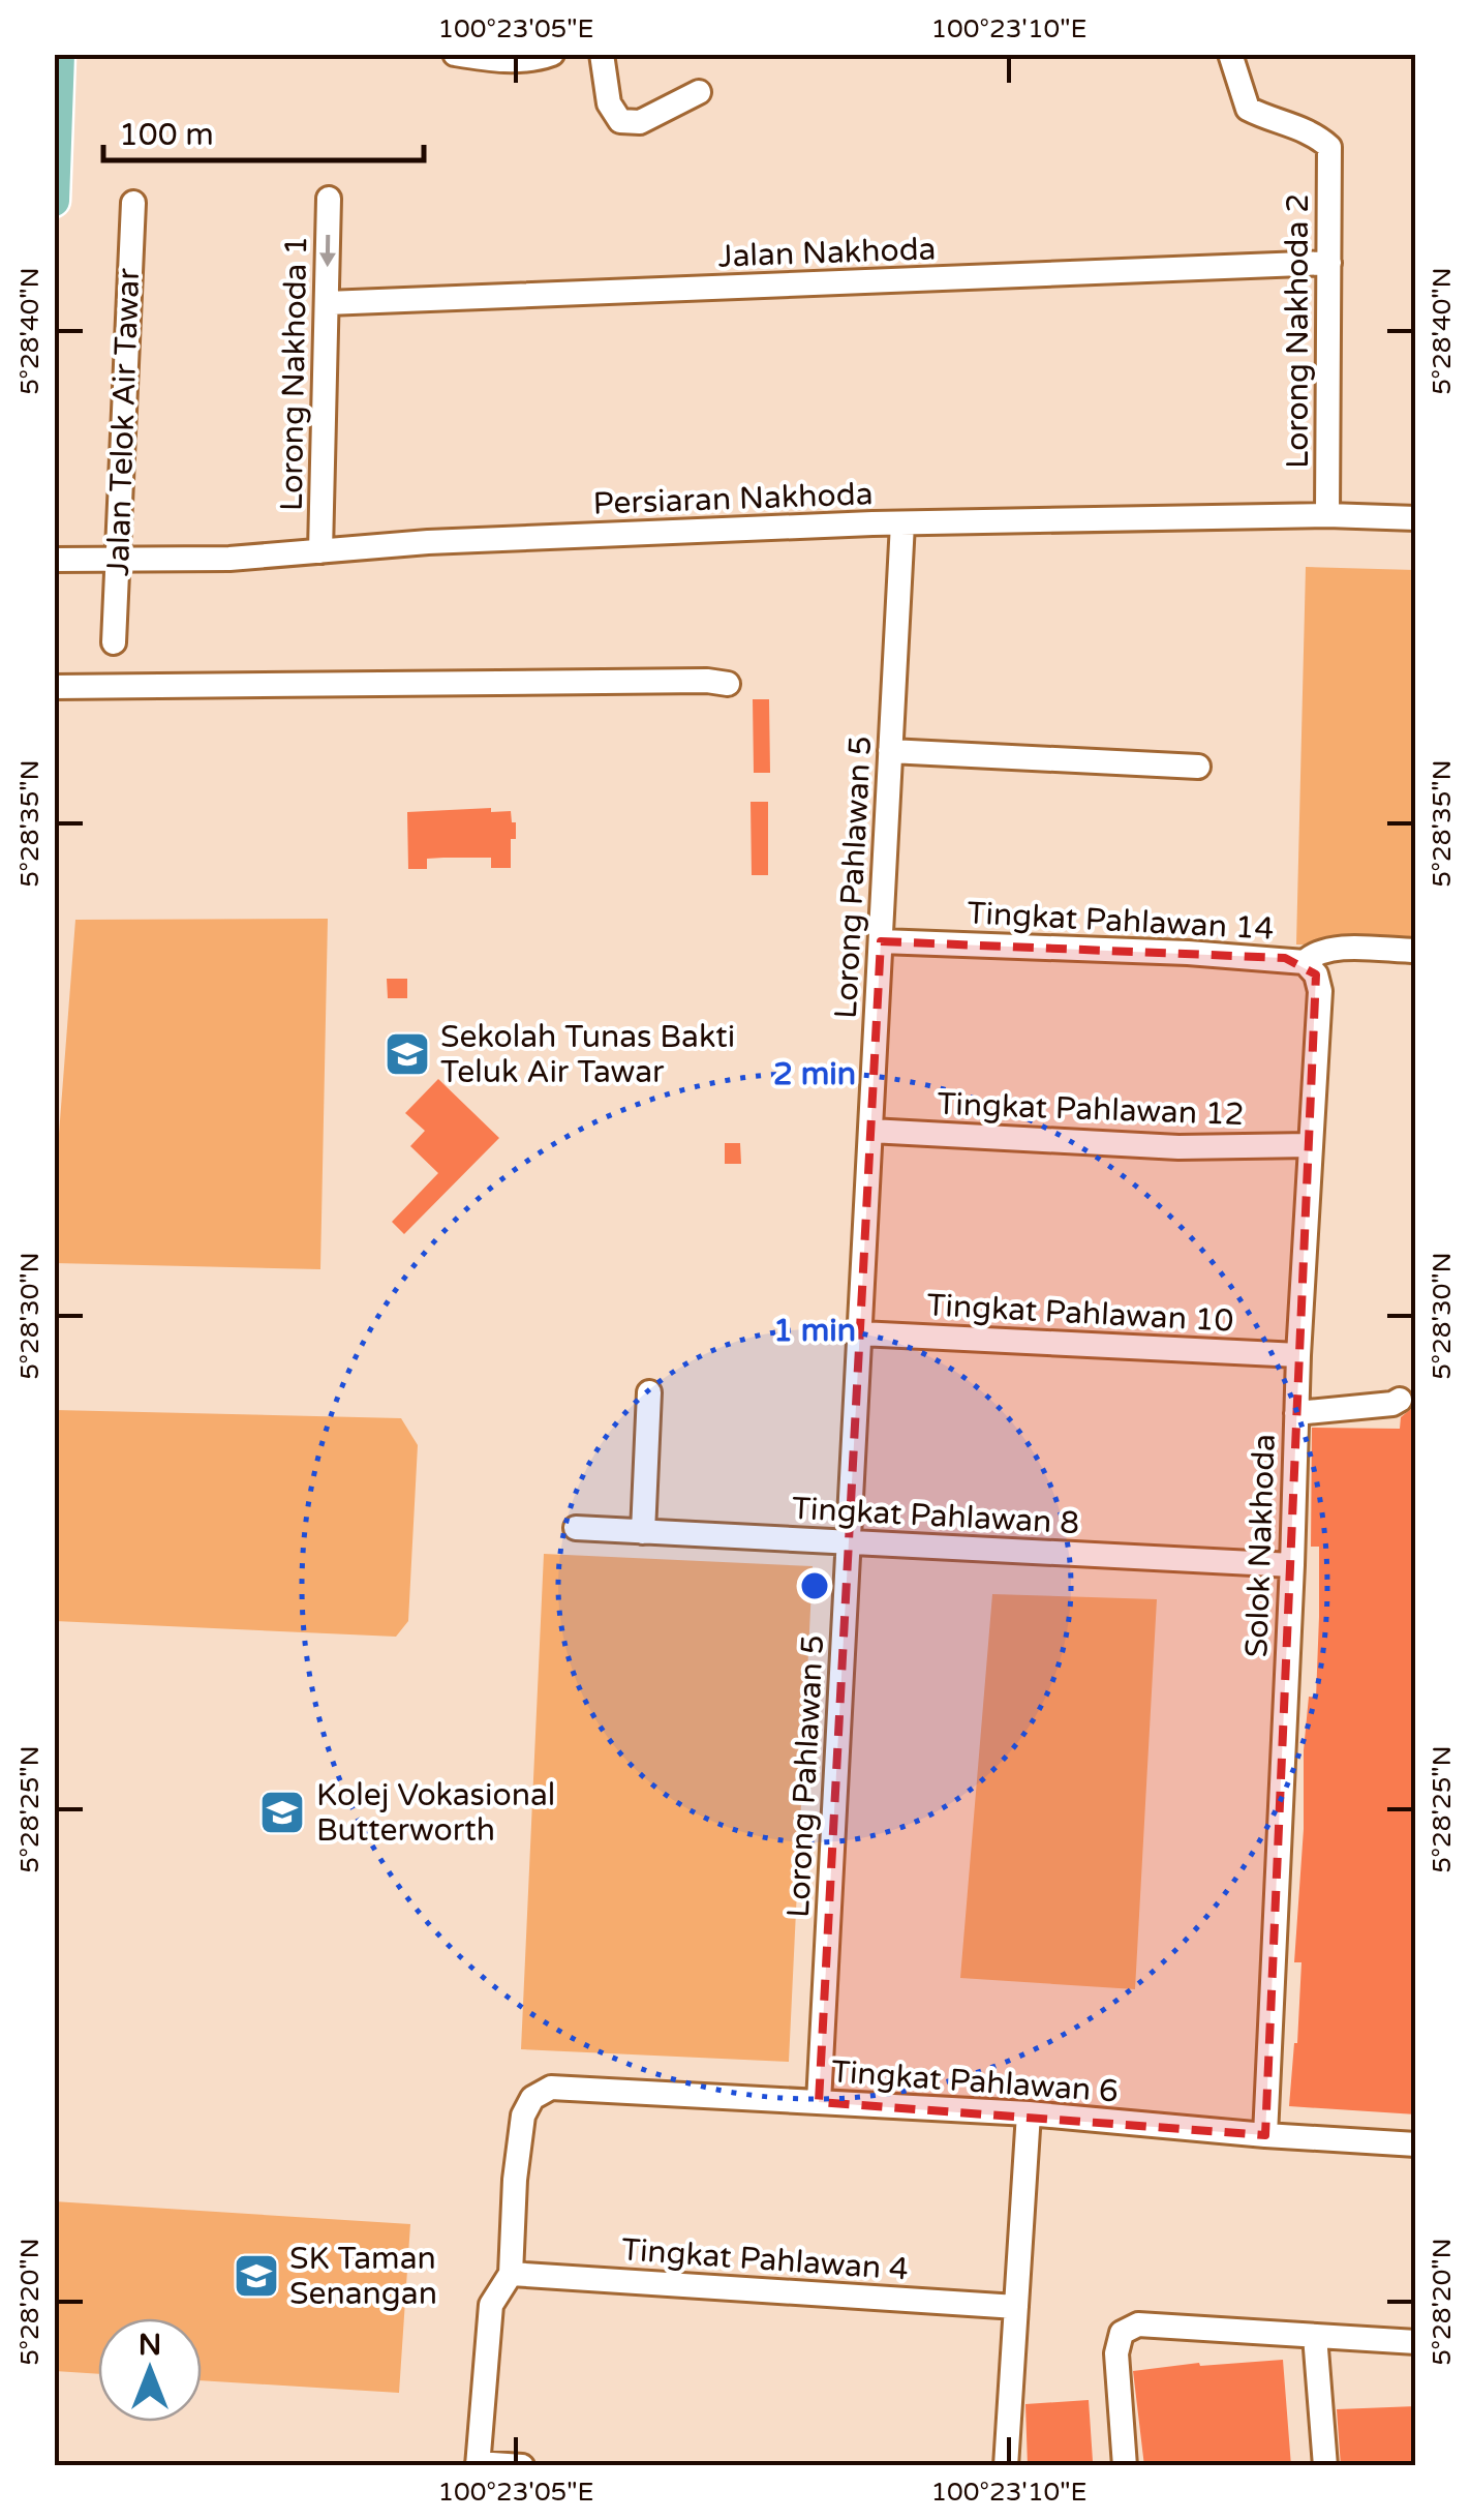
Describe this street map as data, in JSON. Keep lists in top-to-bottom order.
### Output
{
  "streets": {
    "street": [
      "Jalan Nakhoda",
      "Lorong Nakhoda 2",
      "Lorong Nakhoda 1",
      "Jalan Telok Air Tawar",
      "Persiaran Nakhoda",
      "Lorong Pahlawan 5",
      "Tingkat Pahlawan 14",
      "Tingkat Pahlawan 12",
      "Tingkat Pahlawan 10",
      "Tingkat Pahlawan 8",
      "Solok Nakhoda",
      "Tingkat Pahlawan 6",
      "Tingkat Pahlawan 4"
    ]
  },
  "crossings": [
    ["Jalan Nakhoda", "Lorong Nakhoda 2"],
    ["Jalan Nakhoda", "Lorong Nakhoda 1"],
    ["Lorong Nakhoda 2", "Persiaran Nakhoda"],
    ["Lorong Nakhoda 1", "Persiaran Nakhoda"],
    ["Jalan Telok Air Tawar", "Persiaran Nakhoda"],
    ["Persiaran Nakhoda", "Lorong Pahlawan 5"],
    ["Lorong Pahlawan 5", "Tingkat Pahlawan 14"],
    ["Lorong Pahlawan 5", "Tingkat Pahlawan 12"],
    ["Lorong Pahlawan 5", "Tingkat Pahlawan 10"],
    ["Lorong Pahlawan 5", "Tingkat Pahlawan 8"],
    ["Lorong Pahlawan 5", "Tingkat Pahlawan 6"],
    ["Tingkat Pahlawan 14", "Solok Nakhoda"],
    ["Tingkat Pahlawan 12", "Solok Nakhoda"],
    ["Tingkat Pahlawan 10", "Solok Nakhoda"],
    ["Tingkat Pahlawan 8", "Solok Nakhoda"],
    ["Solok Nakhoda", "Tingkat Pahlawan 6"],
    ["Tingkat Pahlawan 6", "Tingkat Pahlawan 4"]
  ],
  "places": {
    "school or university": ["Sekolah Tunas Bakti Teluk Air Tawar", "Kolej Vokasional Butterworth", "SK Taman Senangan"]
  },
  "scale_bar": "100 m",
  "north": "top",
  "coordinates": [
    "100°23'05\"E",
    "100°23'10\"E",
    "5°28'40\"N",
    "5°28'35\"N",
    "5°28'30\"N",
    "5°28'25\"N",
    "5°28'20\"N"
  ],
  "rings": ["2 min", "1 min"]
}
